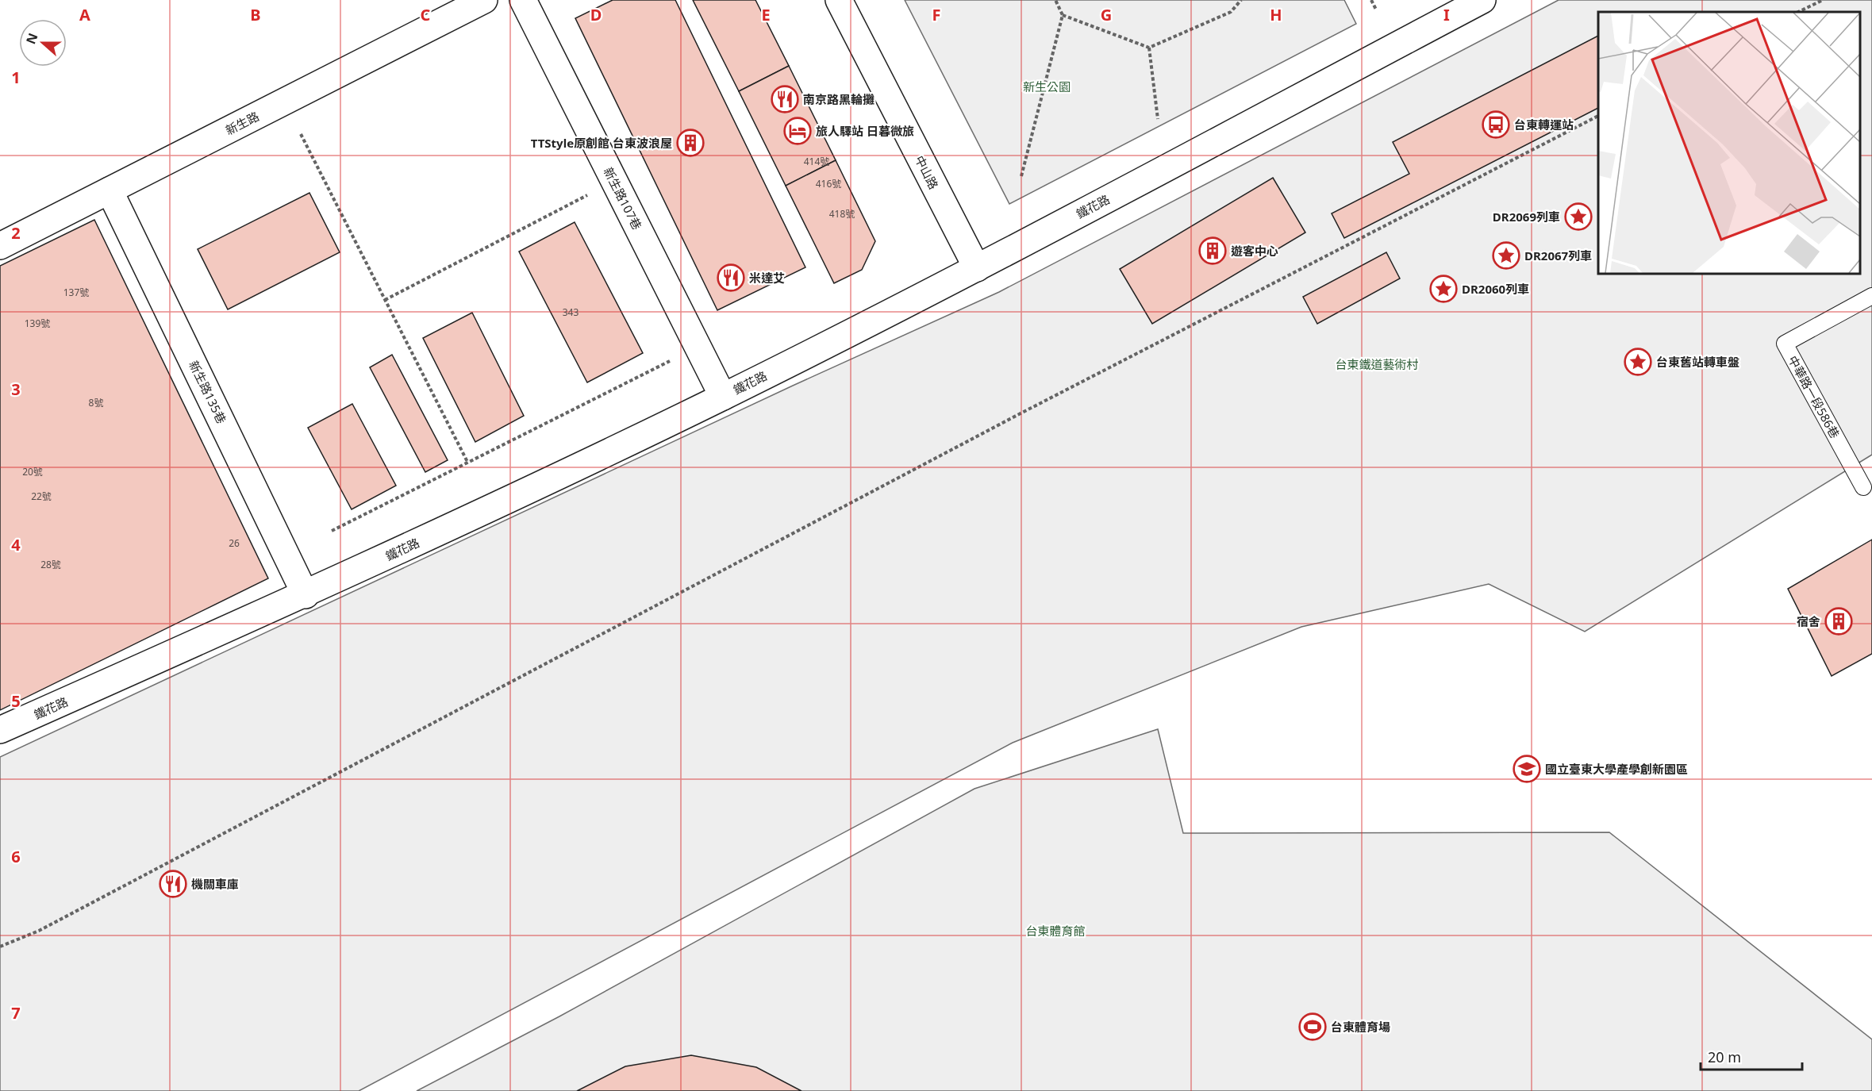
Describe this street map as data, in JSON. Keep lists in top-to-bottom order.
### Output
{
  "streets": {
    "street": [
      "新生路",
      "中山路",
      "新生路107巷",
      "鐵花路",
      "新生路135巷"
    ],
    "lane": ["中華路一段586巷"]
  },
  "crossings": [
    ["新生路", "新生路135巷"],
    ["中山路", "鐵花路"],
    ["新生路107巷", "鐵花路"],
    ["鐵花路", "新生路135巷"]
  ],
  "parks": ["新生公園", "台東鐵道藝術村", "台東體育館"],
  "places": {
    "restaurant": ["南京路黑輪攤", "米達艾", "機關車庫"],
    "bus stop": ["台東轉運站"],
    "hotel": ["旅人驛站 日暮微旅"],
    "building": ["TTStyle原創館 台東波浪屋", "遊客中心", "宿舍"],
    "place": [
      "DR2069列車",
      "DR2067列車",
      "DR2060列車",
      "台東舊站轉車盤"
    ],
    "school or university": ["國立臺東大學產學創新園區"],
    "sports": ["台東體育場"]
  },
  "house_numbers": [
    "414號",
    "416號",
    "418號",
    "137號",
    "343",
    "139號",
    "8號",
    "20號",
    "22號",
    "26",
    "28號"
  ],
  "scale_bar": "20 m",
  "north": "left",
  "grid": {
    "columns": [
      "A",
      "B",
      "C",
      "D",
      "E",
      "F",
      "G",
      "H",
      "I"
    ],
    "rows": [
      "1",
      "2",
      "3",
      "4",
      "5",
      "6",
      "7"
    ]
  }
}
